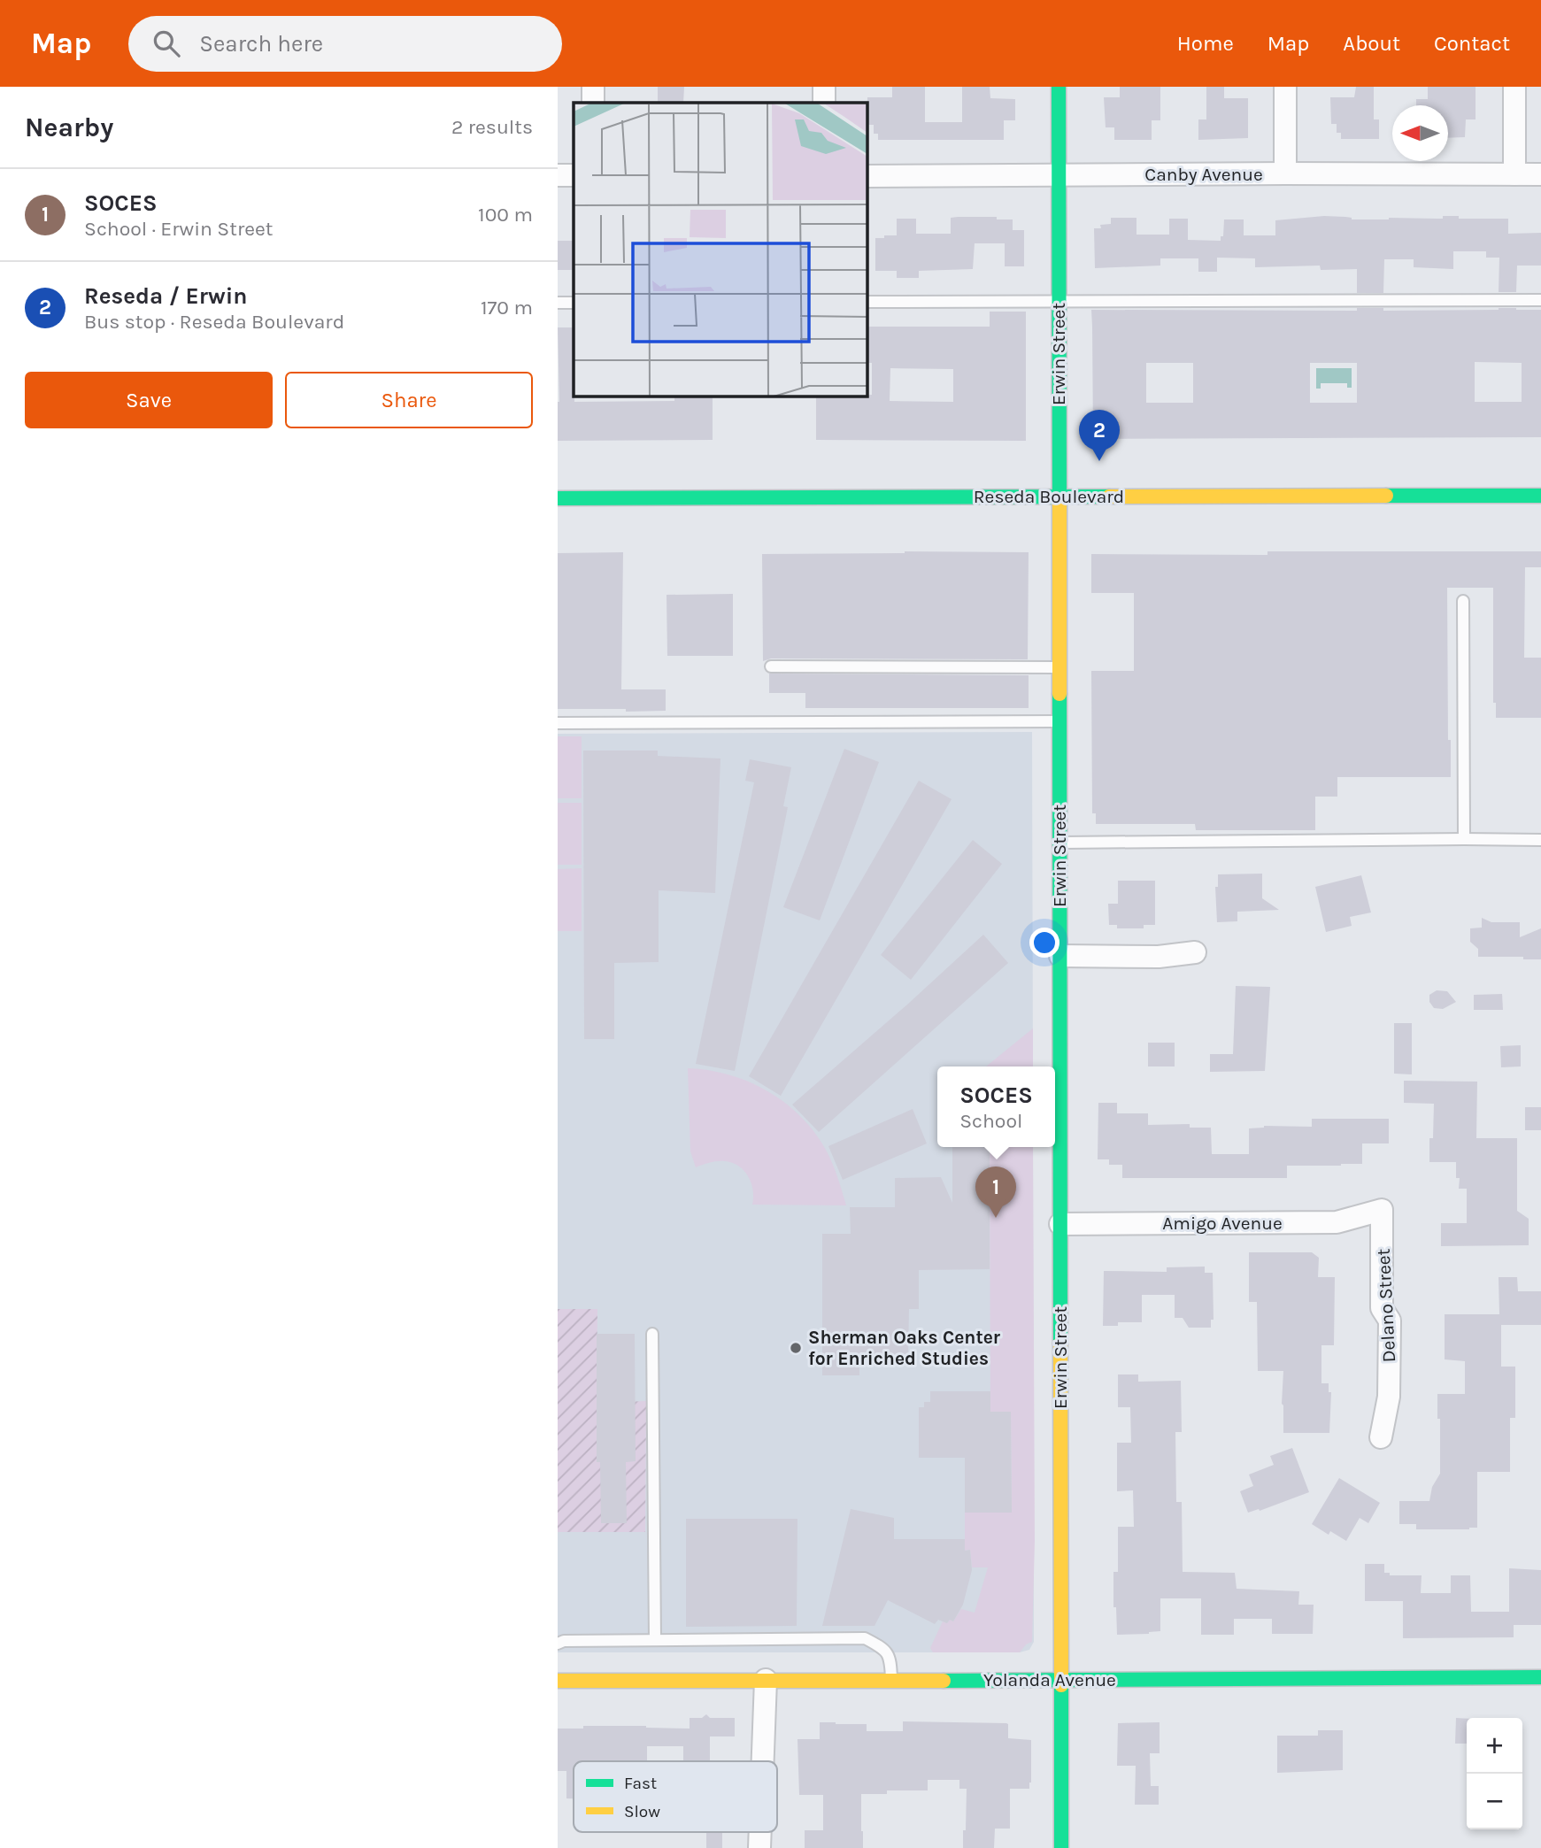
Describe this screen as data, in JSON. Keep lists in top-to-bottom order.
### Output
{
  "streets": {
    "street": [
      "Canby Avenue",
      "Erwin Street",
      "Reseda Boulevard",
      "Amigo Avenue",
      "Delano Street",
      "Yolanda Avenue"
    ]
  },
  "crossings": [
    ["Canby Avenue", "Erwin Street"],
    ["Erwin Street", "Reseda Boulevard"],
    ["Erwin Street", "Amigo Avenue"],
    ["Erwin Street", "Yolanda Avenue"],
    ["Amigo Avenue", "Delano Street"]
  ],
  "places": ["Sherman Oaks Center for Enriched Studies"],
  "legend": ["Fast", "Slow"],
  "north": "left",
  "page": {
    "header": "Map",
    "search": "Search here",
    "nav": [
      "Home",
      "Map",
      "About",
      "Contact"
    ],
    "heading": ["Nearby", "2 results"],
    "list": [
      {
        "mark": "1",
        "name": "SOCES",
        "note": "School · Erwin Street",
        "value": "100 m"
      },
      {
        "mark": "2",
        "name": "Reseda / Erwin",
        "note": "Bus stop · Reseda Boulevard",
        "value": "170 m"
      }
    ],
    "buttons": ["Save", "Share"],
    "pins": ["2", "1"],
    "popup": ["SOCES", "School"],
    "map_buttons": ["+", "−"]
  }
}
